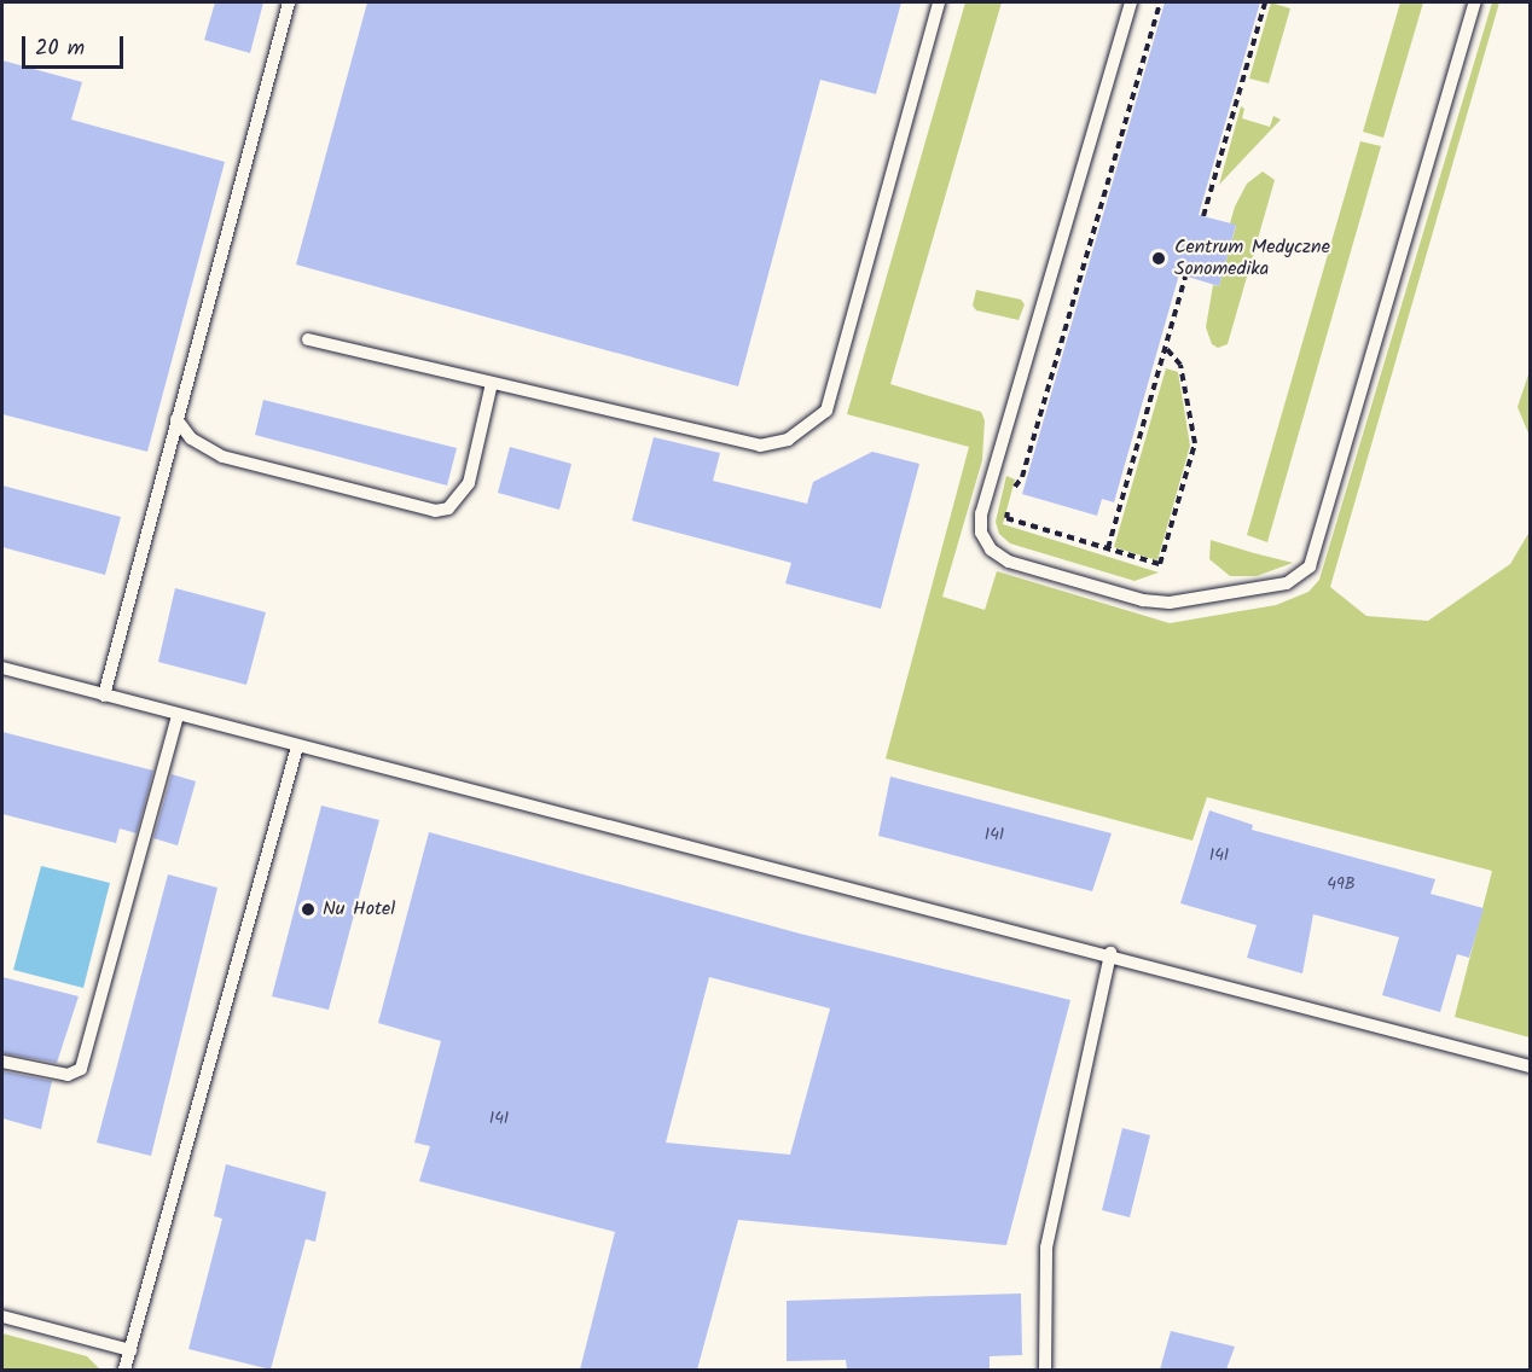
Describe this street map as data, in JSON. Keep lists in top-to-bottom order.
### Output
{
  "places": ["Centrum Medyczne Sonomedika", "Nu Hotel"],
  "house_numbers": [
    "141",
    "141",
    "49B",
    "141"
  ],
  "scale_bar": "20 m"
}
